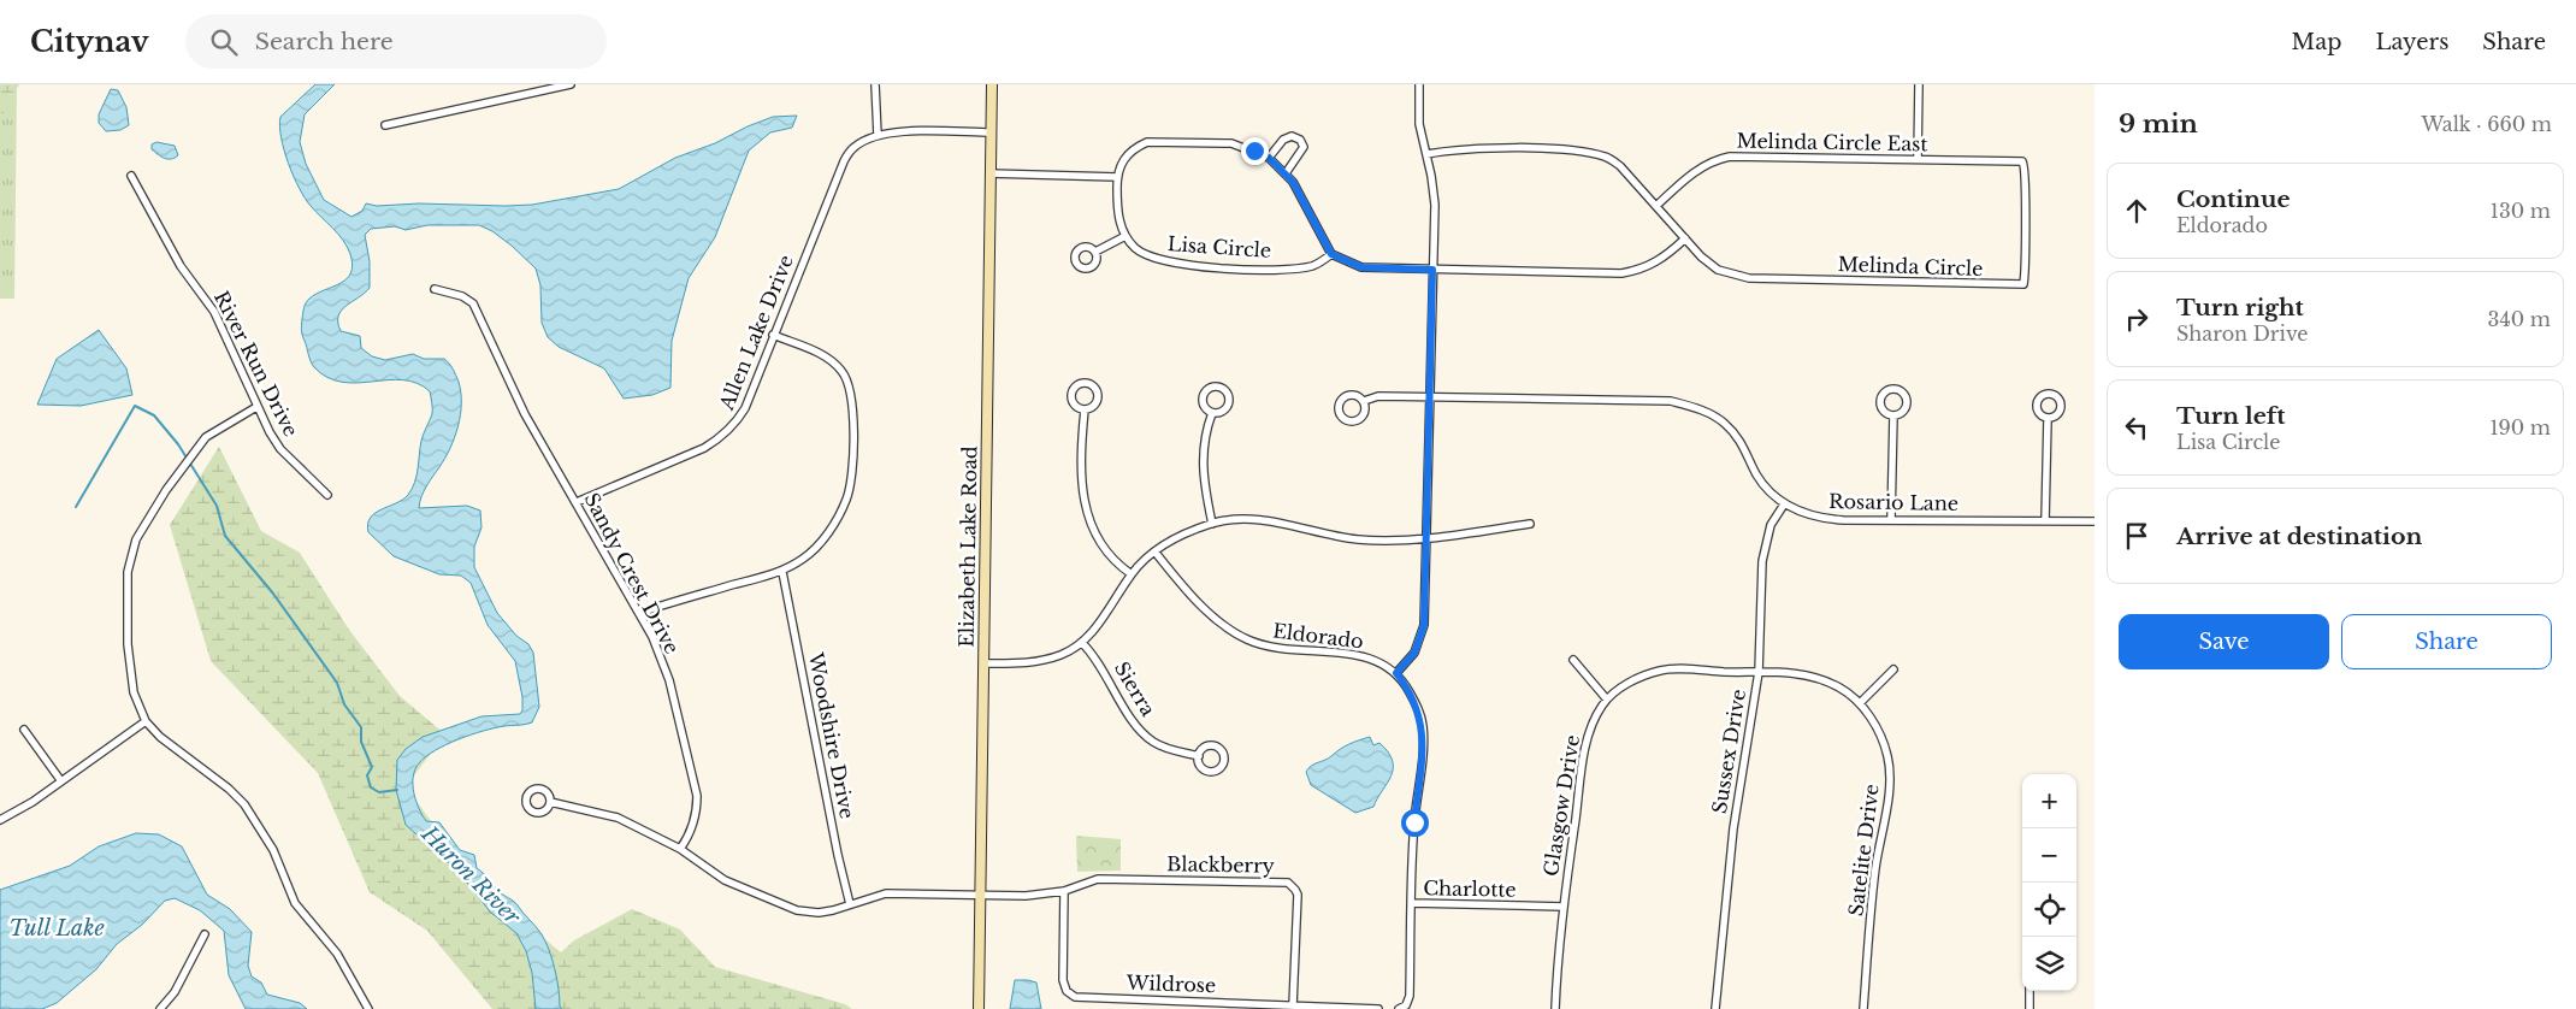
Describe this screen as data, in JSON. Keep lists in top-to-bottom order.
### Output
{
  "streets": {
    "street": [
      "Melinda Circle East",
      "Lisa Circle",
      "Melinda Circle",
      "Allen Lake Drive",
      "River Run Drive",
      "Rosario Lane",
      "Elizabeth Lake Road",
      "Sandy Crest Drive",
      "Eldorado",
      "Sierra",
      "Woodshire Drive",
      "Sussex Drive",
      "Glasgow Drive",
      "Satelite Drive",
      "Blackberry",
      "Charlotte",
      "Wildrose"
    ]
  },
  "crossings": [
    ["Melinda Circle East", "Melinda Circle"],
    ["Allen Lake Drive", "Sandy Crest Drive"],
    ["Rosario Lane", "Sussex Drive"],
    ["Eldorado", "Charlotte"],
    ["Sussex Drive", "Glasgow Drive"],
    ["Sussex Drive", "Satelite Drive"],
    ["Glasgow Drive", "Satelite Drive"],
    ["Glasgow Drive", "Charlotte"],
    ["Blackberry", "Wildrose"]
  ],
  "water": ["Huron River", "Tull Lake"],
  "page": {
    "header": "Citynav",
    "search": "Search here",
    "nav": ["Map", "Layers", "Share"],
    "heading": ["9 min", "Walk · 660 m"],
    "list": [
      ["Continue", "Eldorado", "130 m"],
      ["Turn right", "Sharon Drive", "340 m"],
      ["Turn left", "Lisa Circle", "190 m"],
      "Arrive at destination"
    ],
    "buttons": ["Save", "Share"],
    "map_buttons": ["+", "−"]
  }
}
